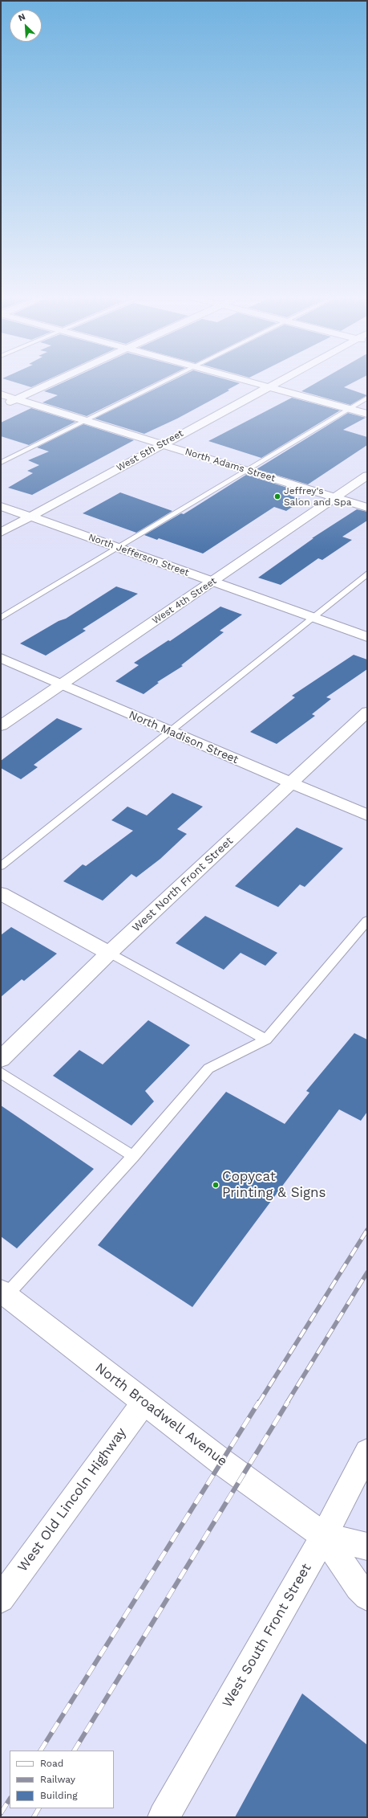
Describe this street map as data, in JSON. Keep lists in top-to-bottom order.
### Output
{
  "streets": {
    "street": [
      "West 5th Street",
      "North Adams Street",
      "North Jefferson Street",
      "West 4th Street",
      "North Madison Street",
      "West North Front Street",
      "North Broadwell Avenue",
      "West Old Lincoln Highway",
      "West South Front Street"
    ]
  },
  "crossings": [
    ["West 5th Street", "North Adams Street"],
    ["West 5th Street", "North Jefferson Street"],
    ["North Adams Street", "West 4th Street"],
    ["North Jefferson Street", "West 4th Street"],
    ["West 4th Street", "North Madison Street"],
    ["North Madison Street", "West North Front Street"],
    ["North Broadwell Avenue", "West Old Lincoln Highway"],
    ["North Broadwell Avenue", "West South Front Street"]
  ],
  "places": ["Jeffrey's Salon and Spa", "Copycat Printing & Signs"],
  "legend": ["Road", "Railway", "Building"],
  "north": "top left"
}
